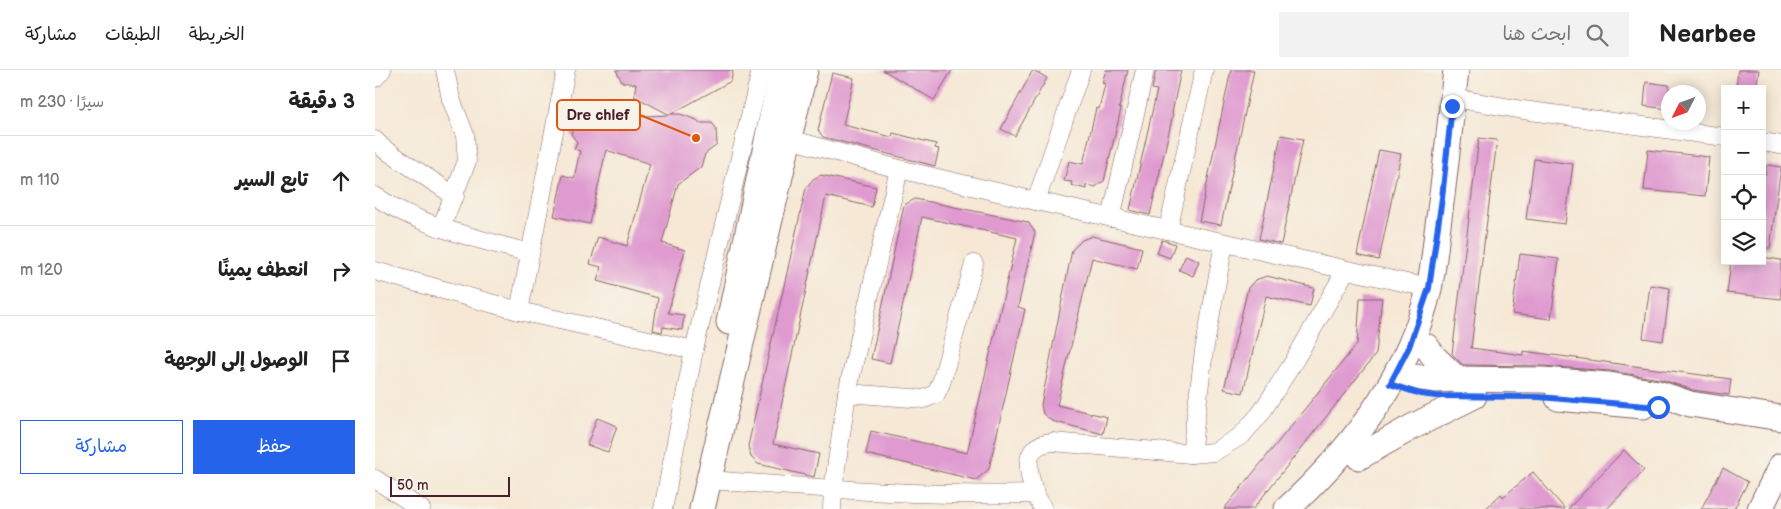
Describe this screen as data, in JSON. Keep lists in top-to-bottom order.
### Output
{
  "places": ["Dre chlef"],
  "scale_bar": "50 m",
  "north": "bottom left",
  "page": {
    "header": "Nearbee",
    "search": "ابحث هنا",
    "nav": ["الخريطة", "الطبقات", "مشاركة"],
    "heading": ["3 دقيقة", "سيرًا · 230 m"],
    "map_buttons": ["+", "−"],
    "list": [
      ["تابع السير", "110 m"],
      ["انعطف يمينًا", "120 m"],
      "الوصول إلى الوجهة"
    ],
    "buttons": ["حفظ", "مشاركة"],
    "scale": "50 m"
  }
}
